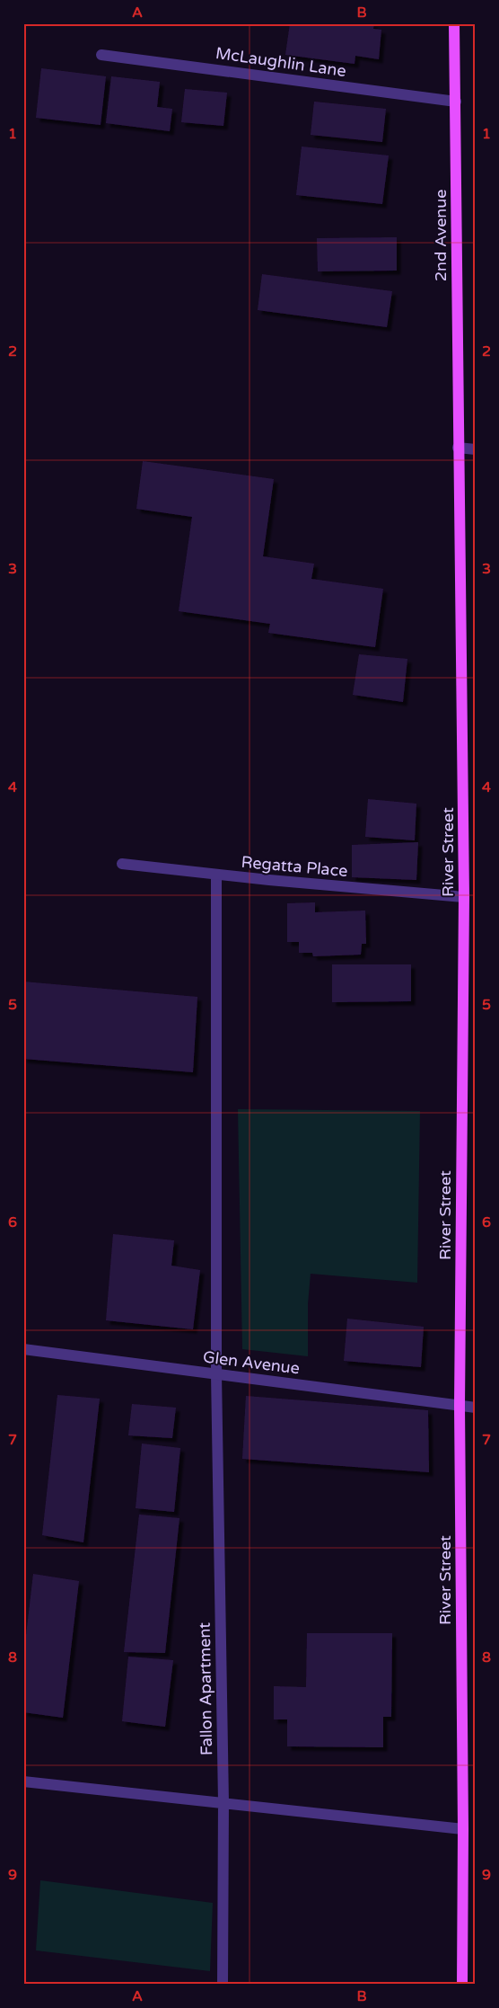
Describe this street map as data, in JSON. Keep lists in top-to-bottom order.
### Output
{
  "streets": {
    "main road": ["2nd Avenue", "River Street"],
    "street": [
      "McLaughlin Lane",
      "Regatta Place",
      "Glen Avenue",
      "Fallon Apartment"
    ]
  },
  "crossings": [
    ["McLaughlin Lane", "2nd Avenue"],
    ["2nd Avenue", "River Street"],
    ["River Street", "Regatta Place"],
    ["River Street", "Glen Avenue"],
    ["Regatta Place", "Fallon Apartment"],
    ["Glen Avenue", "Fallon Apartment"]
  ],
  "grid": {
    "columns": ["A", "B"],
    "rows": [
      "1",
      "2",
      "3",
      "4",
      "5",
      "6",
      "7",
      "8",
      "9"
    ]
  }
}
